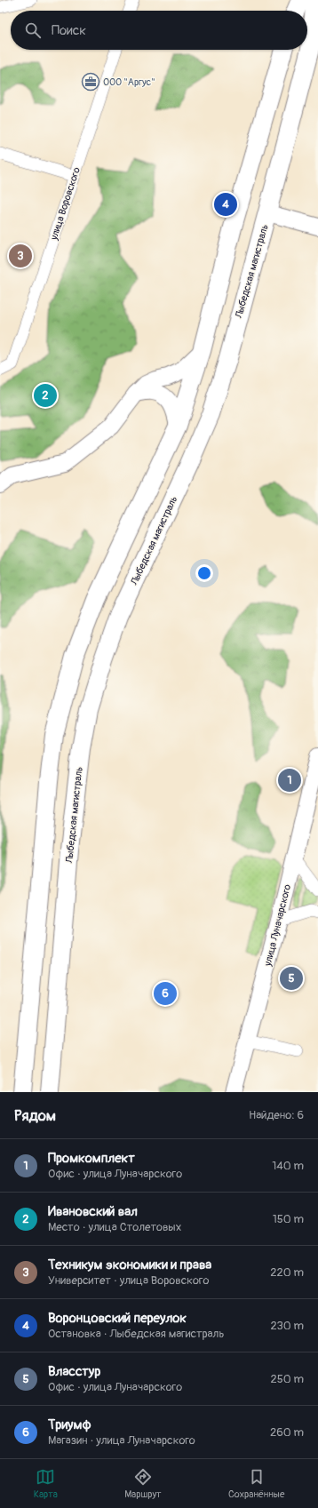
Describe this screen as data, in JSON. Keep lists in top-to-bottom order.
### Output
{
  "streets": {
    "main road": ["Лыбедская магистраль"],
    "street": ["улица Воровского", "улица Луначарского"]
  },
  "places": {
    "office": ["ООО \"Аргус\""]
  },
  "page": {
    "search": "Поиск",
    "pins": [
      "4",
      "3",
      "2",
      "1",
      "5",
      "6"
    ],
    "heading": ["Рядом", "Найдено: 6"],
    "list": [
      {
        "mark": "1",
        "name": "Промкомплект",
        "note": "Офис · улица Луначарского",
        "value": "140 m"
      },
      {
        "mark": "2",
        "name": "Ивановский вал",
        "note": "Место · улица Столетовых",
        "value": "150 m"
      },
      {
        "mark": "3",
        "name": "Техникум экономики и права",
        "note": "Университет · улица Воровского",
        "value": "220 m"
      },
      {
        "mark": "4",
        "name": "Воронцовский переулок",
        "note": "Остановка · Лыбедская магистраль",
        "value": "230 m"
      },
      {
        "mark": "5",
        "name": "Власстур",
        "note": "Офис · улица Луначарского",
        "value": "250 m"
      },
      {
        "mark": "6",
        "name": "Триумф",
        "note": "Магазин · улица Луначарского",
        "value": "260 m"
      }
    ],
    "nav": ["Карта", "Маршрут", "Сохранённые"]
  }
}
